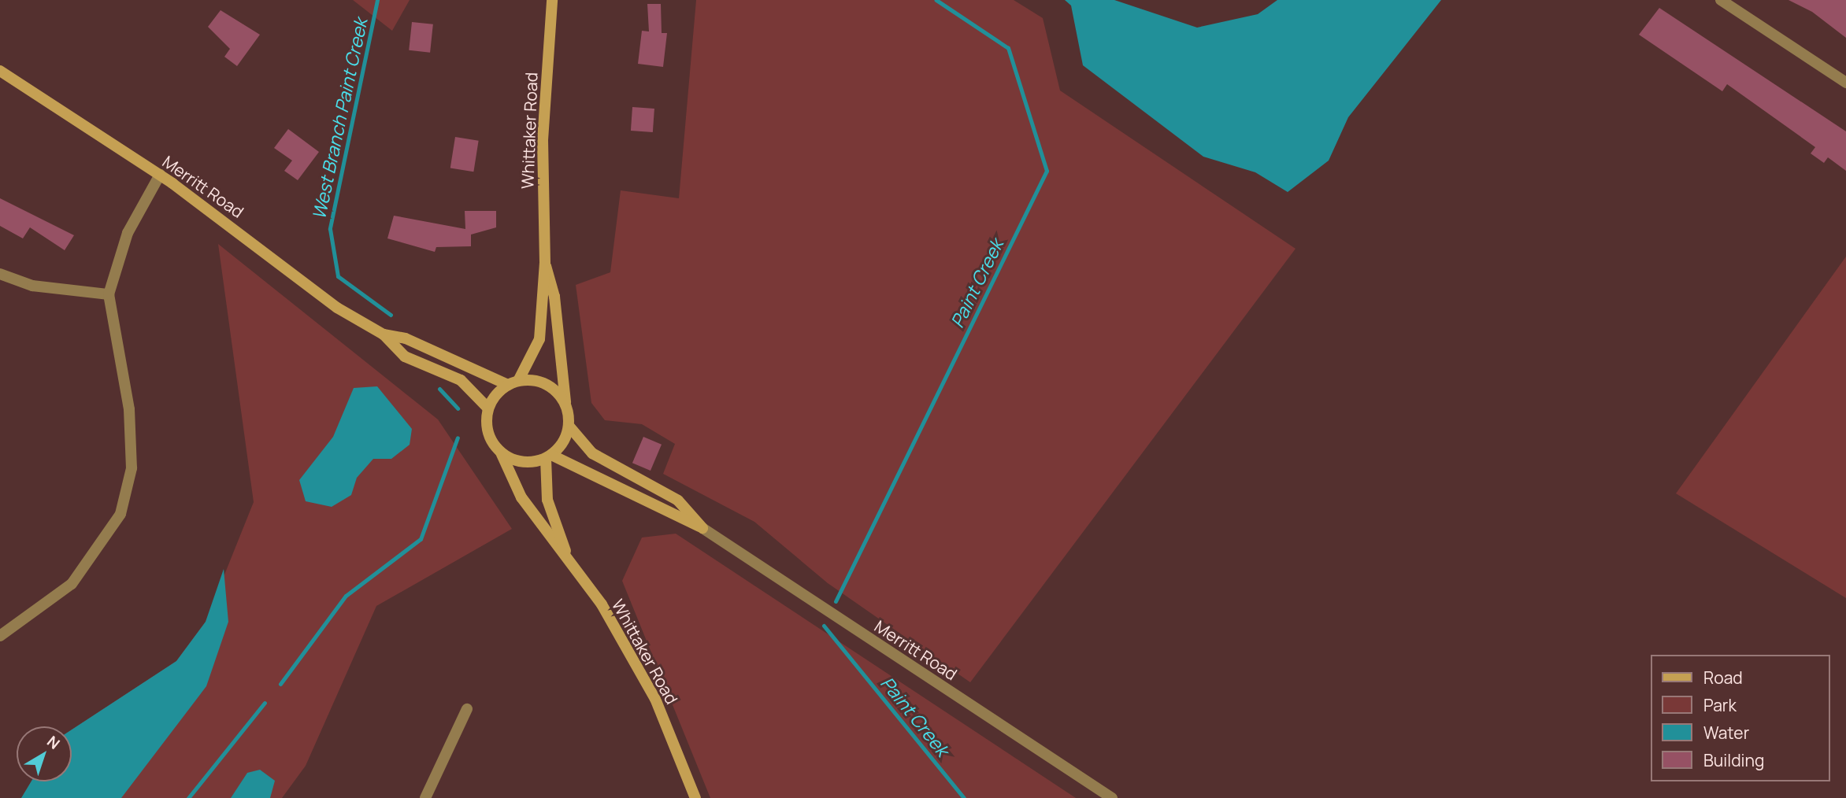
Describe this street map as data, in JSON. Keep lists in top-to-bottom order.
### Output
{
  "streets": {
    "main road": ["Whittaker Road", "Merritt Road"]
  },
  "crossings": [
    ["Whittaker Road", "Merritt Road"]
  ],
  "water": ["West Branch Paint Creek", "Paint Creek"],
  "legend": [
    "Road",
    "Park",
    "Water",
    "Building"
  ],
  "north": "top right"
}
